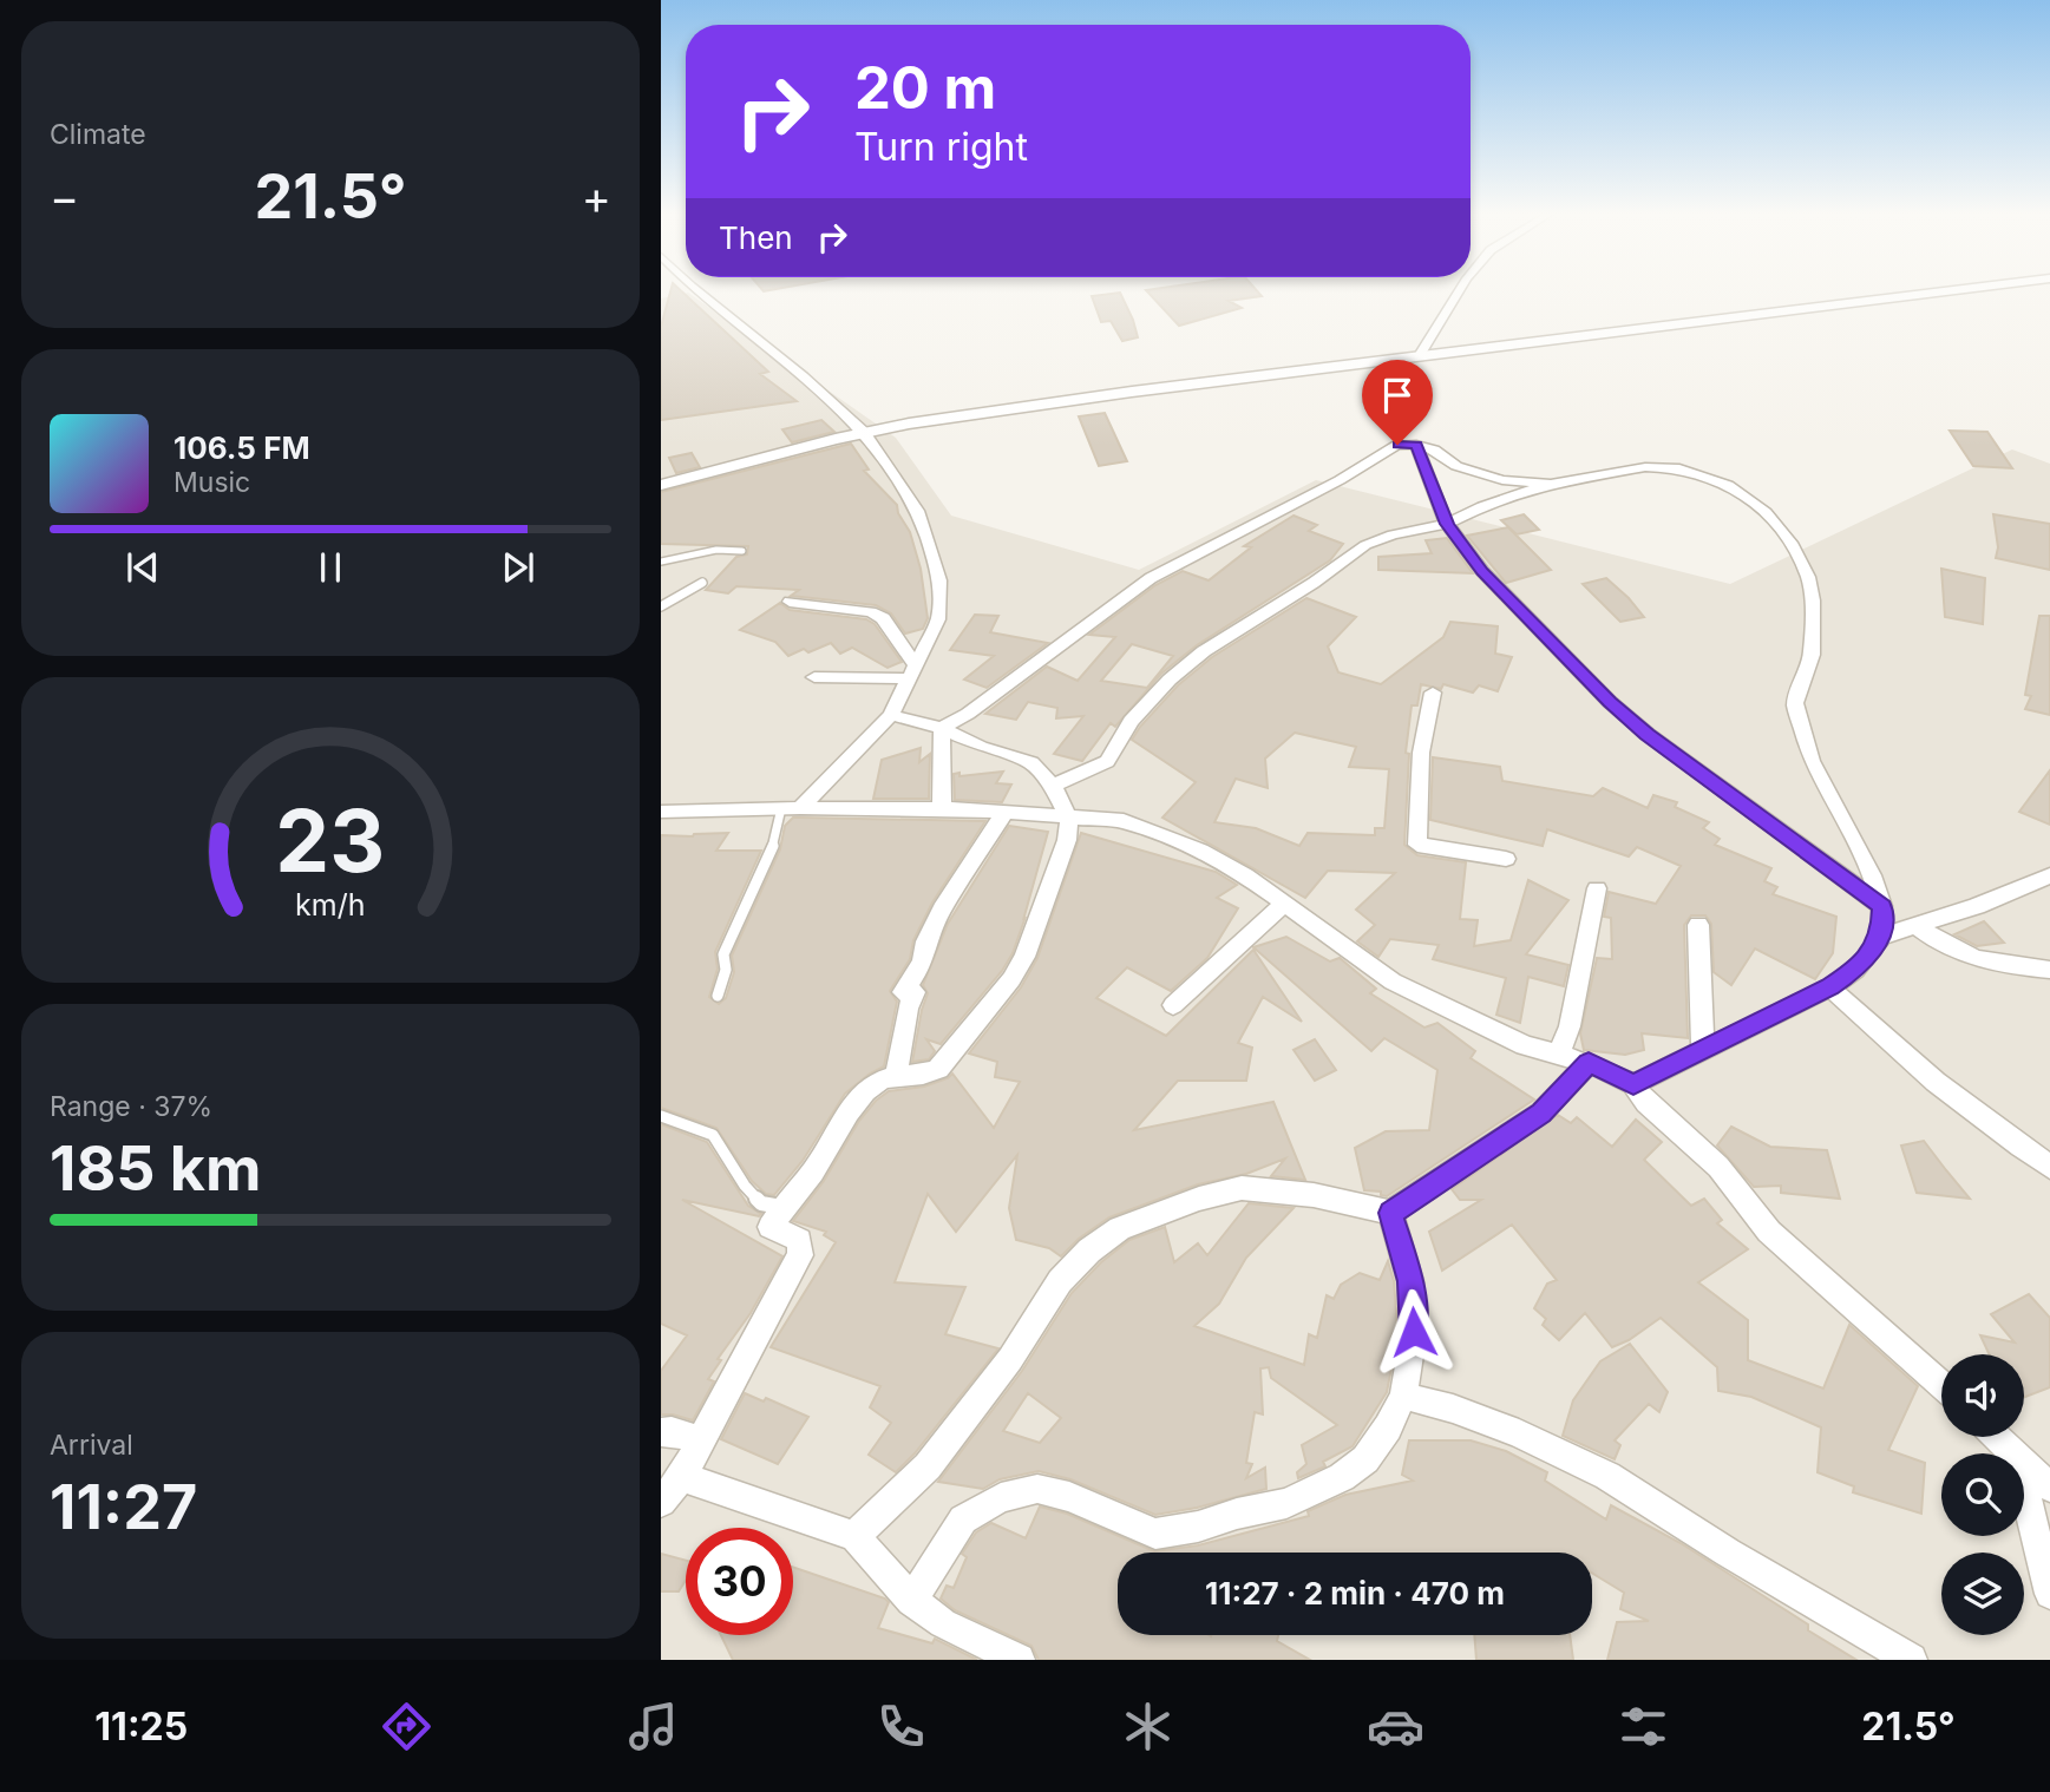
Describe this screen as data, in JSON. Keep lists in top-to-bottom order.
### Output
{
  "page": {
    "tile": [
      "Climate",
      ["Range · 37%", "185 km"],
      ["Arrival", "11:27"]
    ],
    "turn": ["20 m", "Turn right"],
    "heat": ["−", "21.5°", "+"],
    "then": "Then",
    "song": ["106.5 FM", "Music"],
    "limit": "30",
    "trip": "11:27 · 2 min · 470 m",
    "tabs": ["11:25", "21.5°"],
    "gauge": ["23", "km/h"]
  }
}
